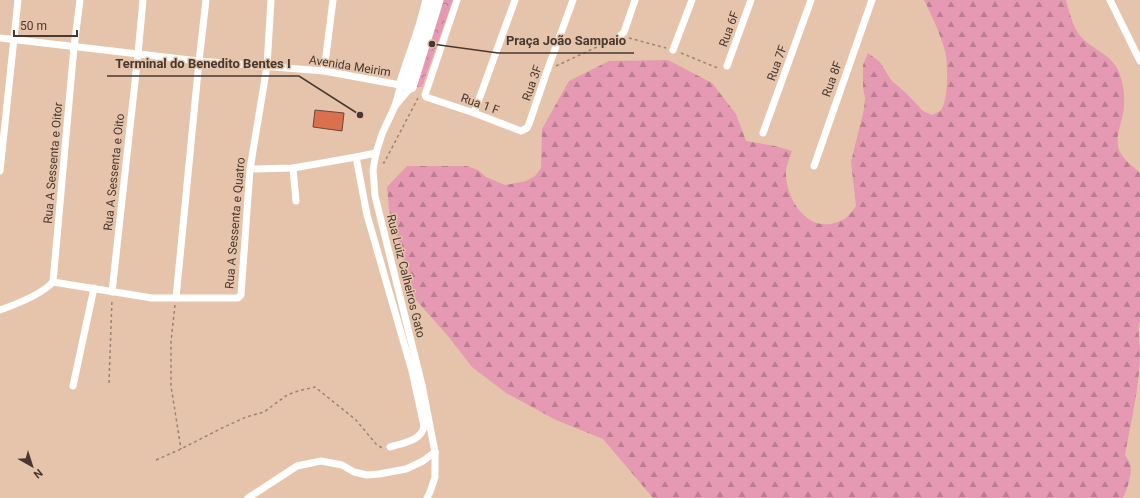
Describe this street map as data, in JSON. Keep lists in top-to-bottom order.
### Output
{
  "streets": {
    "street": [
      "Rua 6F",
      "Rua 7F",
      "Avenida Meirim",
      "Rua 8F",
      "Rua 3F",
      "Rua 1 F",
      "Rua A Sessenta e Oitor",
      "Rua A Sessenta e Oito",
      "Rua A Sessenta e Quatro",
      "Rua Luiz Calheiros Gato"
    ]
  },
  "crossings": [
    ["Avenida Meirim", "Rua A Sessenta e Oitor"],
    ["Avenida Meirim", "Rua A Sessenta e Oito"],
    ["Avenida Meirim", "Rua A Sessenta e Quatro"],
    ["Avenida Meirim", "Rua Luiz Calheiros Gato"],
    ["Rua 3F", "Rua 1 F"]
  ],
  "places": ["Praça João Sampaio", "Terminal do Benedito Bentes I"],
  "scale_bar": "50 m",
  "north": "bottom right"
}
